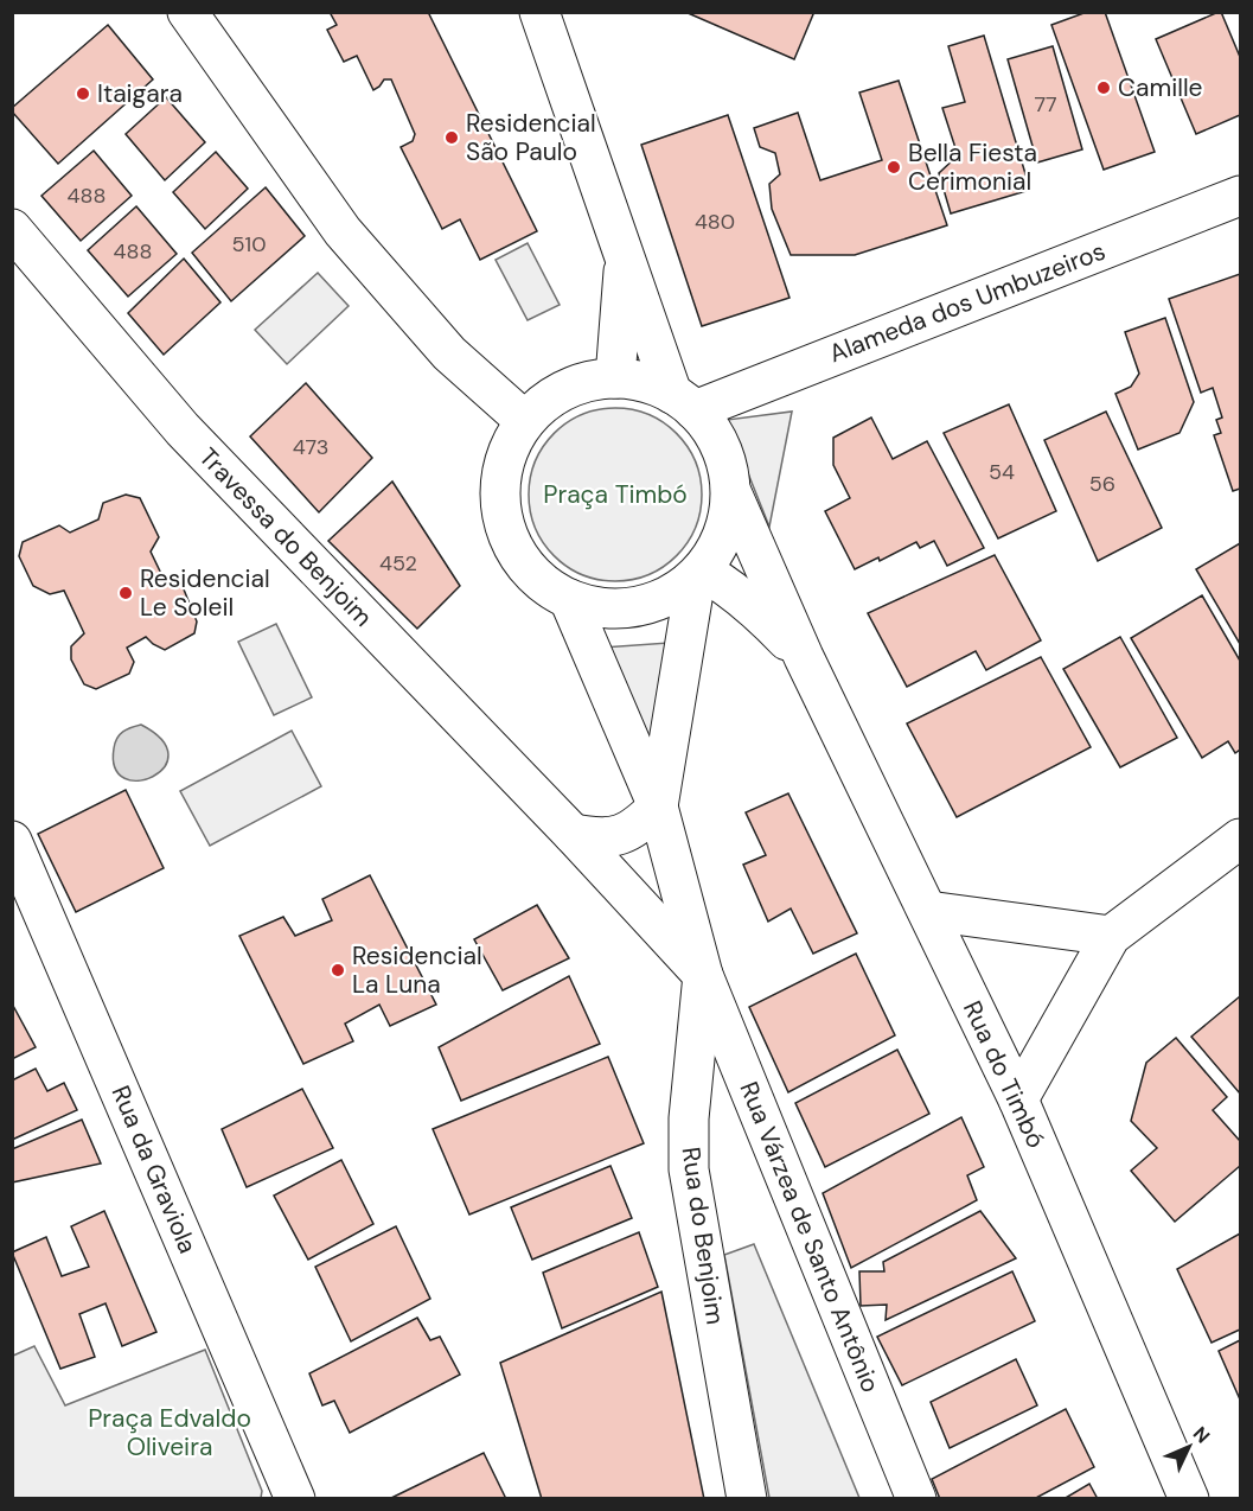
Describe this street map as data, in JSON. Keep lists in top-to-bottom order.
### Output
{
  "streets": {
    "street": [
      "Alameda dos Umbuzeiros",
      "Travessa do Benjoim",
      "Rua do Timbó",
      "Rua da Graviola",
      "Rua do Benjoim",
      "Rua Várzea de Santo Antônio"
    ]
  },
  "crossings": [
    ["Alameda dos Umbuzeiros", "Rua do Timbó"],
    ["Alameda dos Umbuzeiros", "Rua do Benjoim"],
    ["Travessa do Benjoim", "Rua do Benjoim"],
    ["Travessa do Benjoim", "Rua Várzea de Santo Antônio"],
    ["Rua do Timbó", "Rua do Benjoim"],
    ["Rua do Benjoim", "Rua Várzea de Santo Antônio"]
  ],
  "parks": ["Praça Timbó", "Praça Edvaldo Oliveira"],
  "places": [
    "Camille",
    "Itaigara",
    "Residencial São Paulo",
    "Bella Fiesta Cerimonial",
    "Residencial Le Soleil",
    "Residencial La Luna"
  ],
  "house_numbers": [
    "77",
    "488",
    "480",
    "510",
    "488",
    "473",
    "54",
    "56",
    "452"
  ],
  "north": "top right"
}
